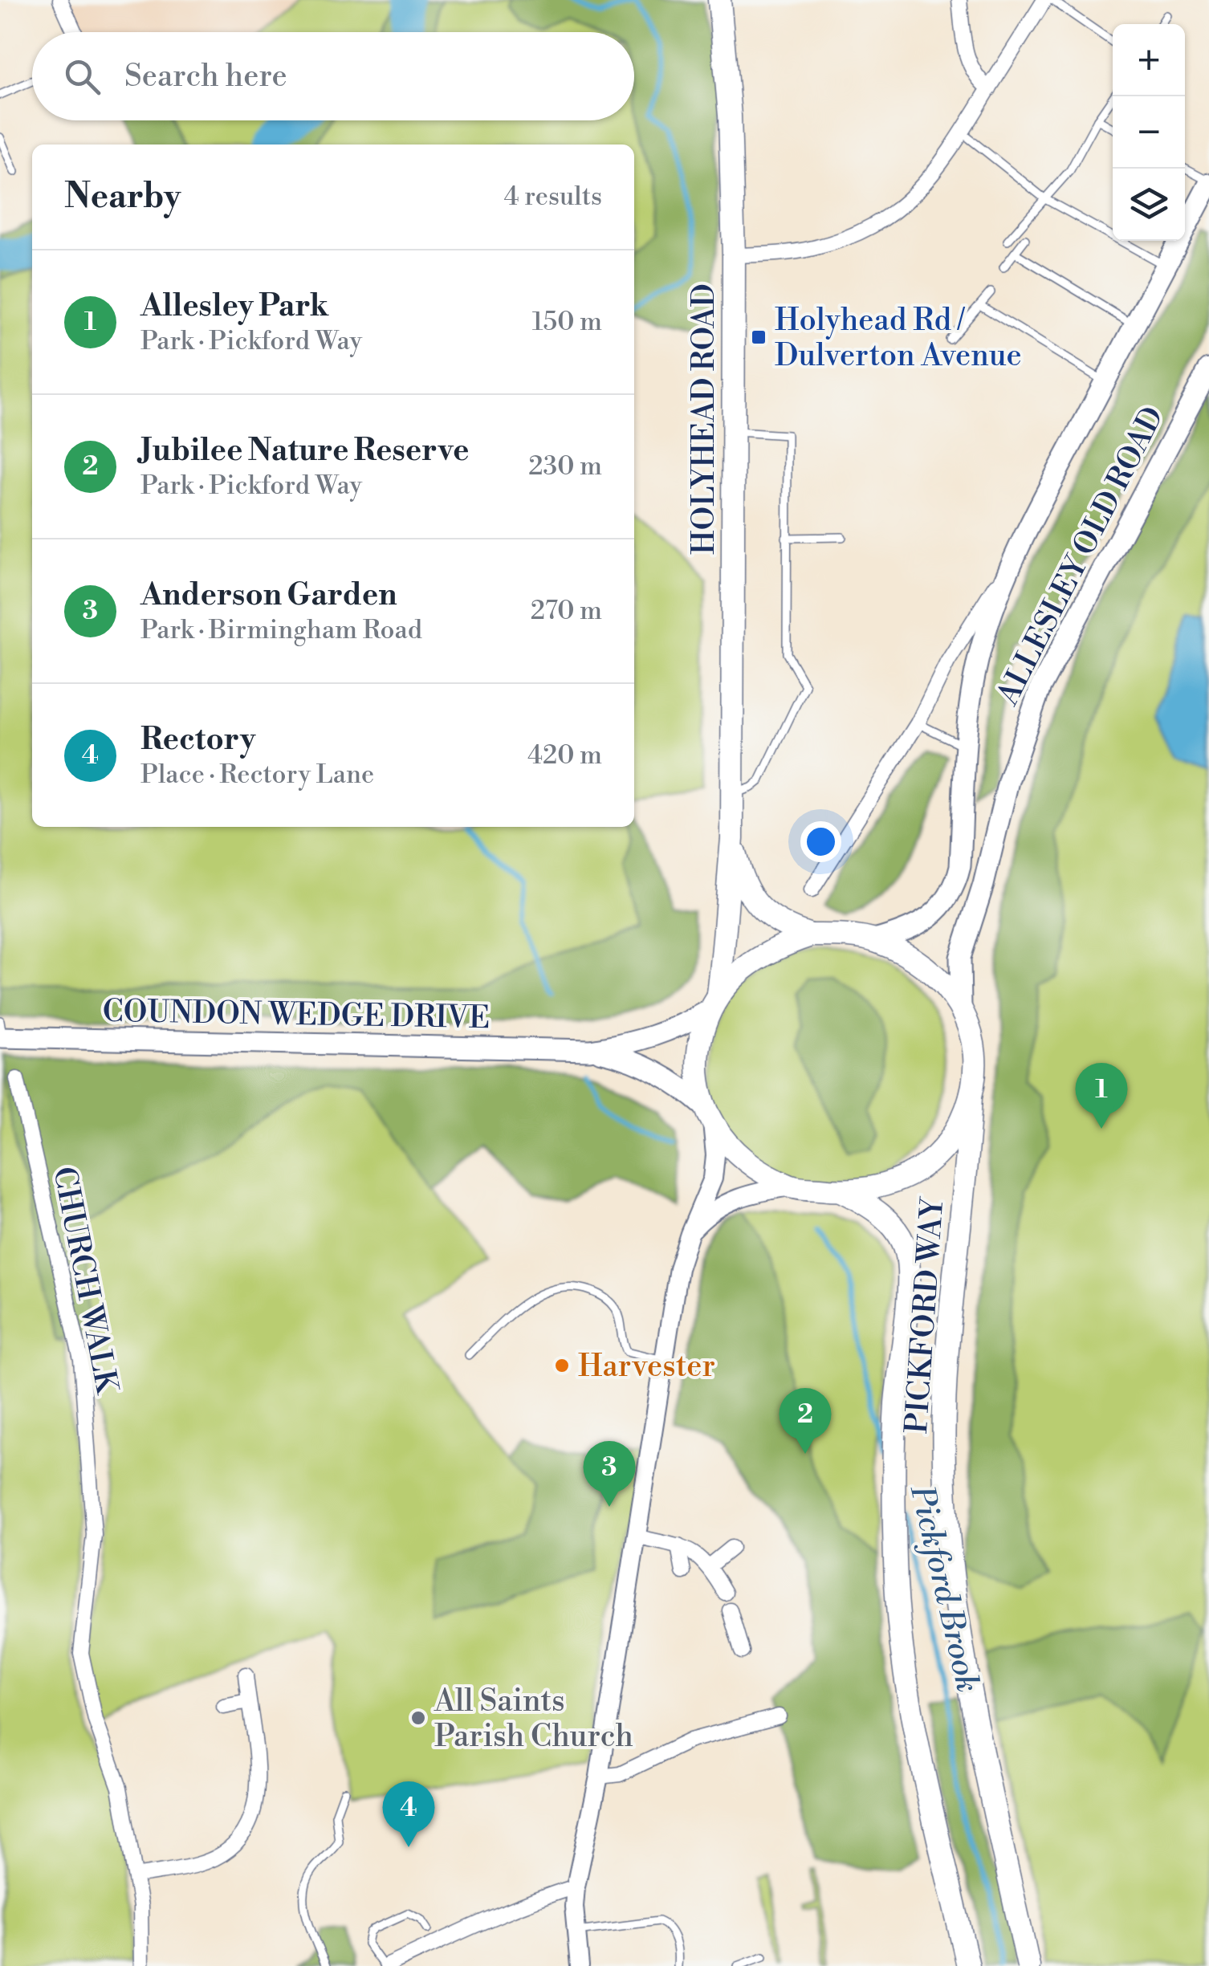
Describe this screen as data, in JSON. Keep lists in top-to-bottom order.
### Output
{
  "streets": {
    "highway": ["HOLYHEAD ROAD", "PICKFORD WAY"],
    "main road": ["ALLESLEY OLD ROAD", "COUNDON WEDGE DRIVE"],
    "street": ["CHURCH WALK"]
  },
  "crossings": [
    ["HOLYHEAD ROAD", "ALLESLEY OLD ROAD"],
    ["HOLYHEAD ROAD", "COUNDON WEDGE DRIVE"],
    ["HOLYHEAD ROAD", "PICKFORD WAY"],
    ["ALLESLEY OLD ROAD", "COUNDON WEDGE DRIVE"],
    ["ALLESLEY OLD ROAD", "PICKFORD WAY"],
    ["COUNDON WEDGE DRIVE", "PICKFORD WAY"]
  ],
  "water": ["Pickford Brook"],
  "places": {
    "transit": ["Holyhead Rd / Dulverton Avenue"],
    "other": ["Harvester", "All Saints Parish Church"]
  },
  "page": {
    "map_buttons": ["+", "−"],
    "search": "Search here",
    "heading": ["Nearby", "4 results"],
    "list": [
      {
        "mark": "1",
        "name": "Allesley Park",
        "note": "Park · Pickford Way",
        "value": "150 m"
      },
      {
        "mark": "2",
        "name": "Jubilee Nature Reserve",
        "note": "Park · Pickford Way",
        "value": "230 m"
      },
      {
        "mark": "3",
        "name": "Anderson Garden",
        "note": "Park · Birmingham Road",
        "value": "270 m"
      },
      {
        "mark": "4",
        "name": "Rectory",
        "note": "Place · Rectory Lane",
        "value": "420 m"
      }
    ],
    "pins": [
      "1",
      "2",
      "3",
      "4"
    ]
  }
}
